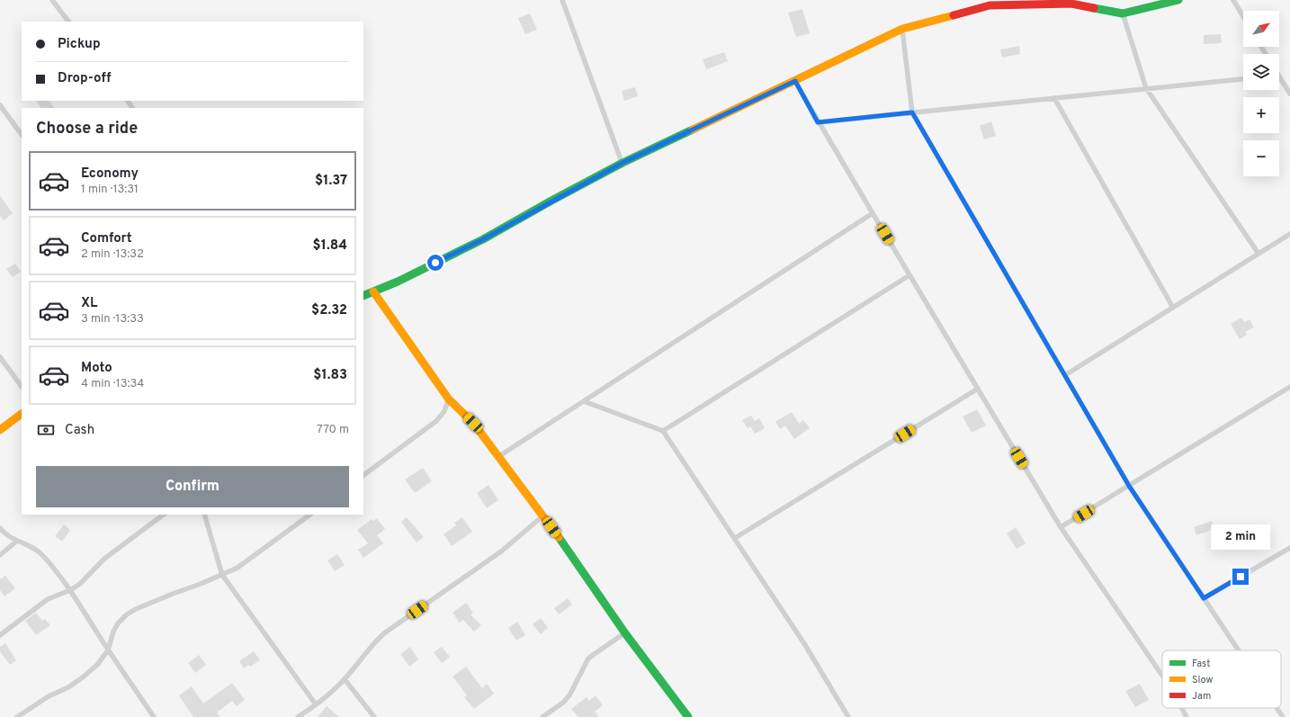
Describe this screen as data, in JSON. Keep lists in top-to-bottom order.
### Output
{
  "legend": ["Fast", "Slow", "Jam"],
  "north": "top right",
  "page": {
    "map_buttons": ["+", "−"],
    "banner": ["Pickup", "Drop-off"],
    "heading": "Choose a ride",
    "list": [
      {
        "name": "Economy",
        "note": "1 min · 13:31",
        "value": "$1.37"
      },
      {
        "name": "Comfort",
        "note": "2 min · 13:32",
        "value": "$1.84"
      },
      {
        "name": "XL",
        "note": "3 min · 13:33",
        "value": "$2.32"
      },
      {
        "name": "Moto",
        "note": "4 min · 13:34",
        "value": "$1.83"
      }
    ],
    "pay": ["Cash", "770 m"],
    "buttons": "Confirm",
    "bubble": "2 min"
  }
}
